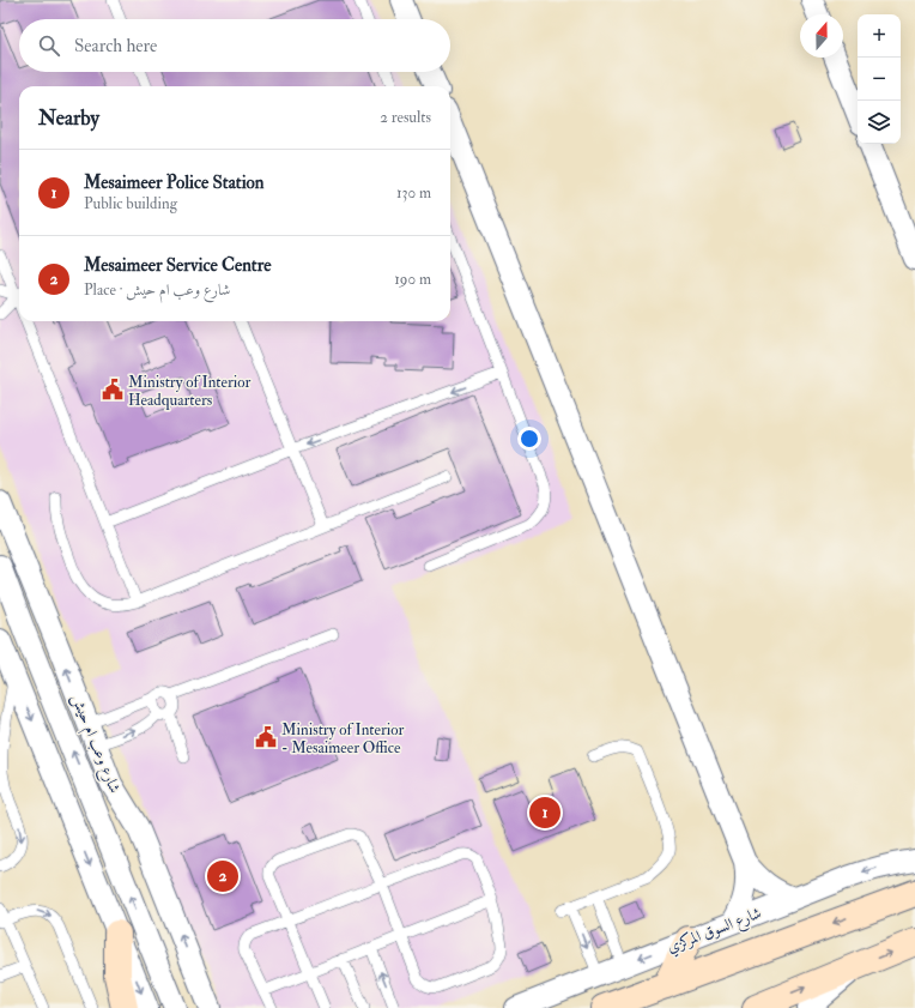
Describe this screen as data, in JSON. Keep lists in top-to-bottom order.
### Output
{
  "streets": {
    "street": ["شارع وعب ام حيش", "شارع السوق المركزي"]
  },
  "one_way": ["شارع السوق المركزي"],
  "places": {
    "public building": ["Ministry of Interior Headquarters", "Ministry of Interior - Mesaimeer Office"]
  },
  "north": "top",
  "page": {
    "map_buttons": ["+", "−"],
    "search": "Search here",
    "heading": ["Nearby", "2 results"],
    "list": [
      {
        "mark": "1",
        "name": "Mesaimeer Police Station",
        "note": "Public building",
        "value": "130 m"
      },
      {
        "mark": "2",
        "name": "Mesaimeer Service Centre",
        "note": "Place · شارع وعب ام حيش",
        "value": "190 m"
      }
    ],
    "pins": ["1", "2"]
  }
}
